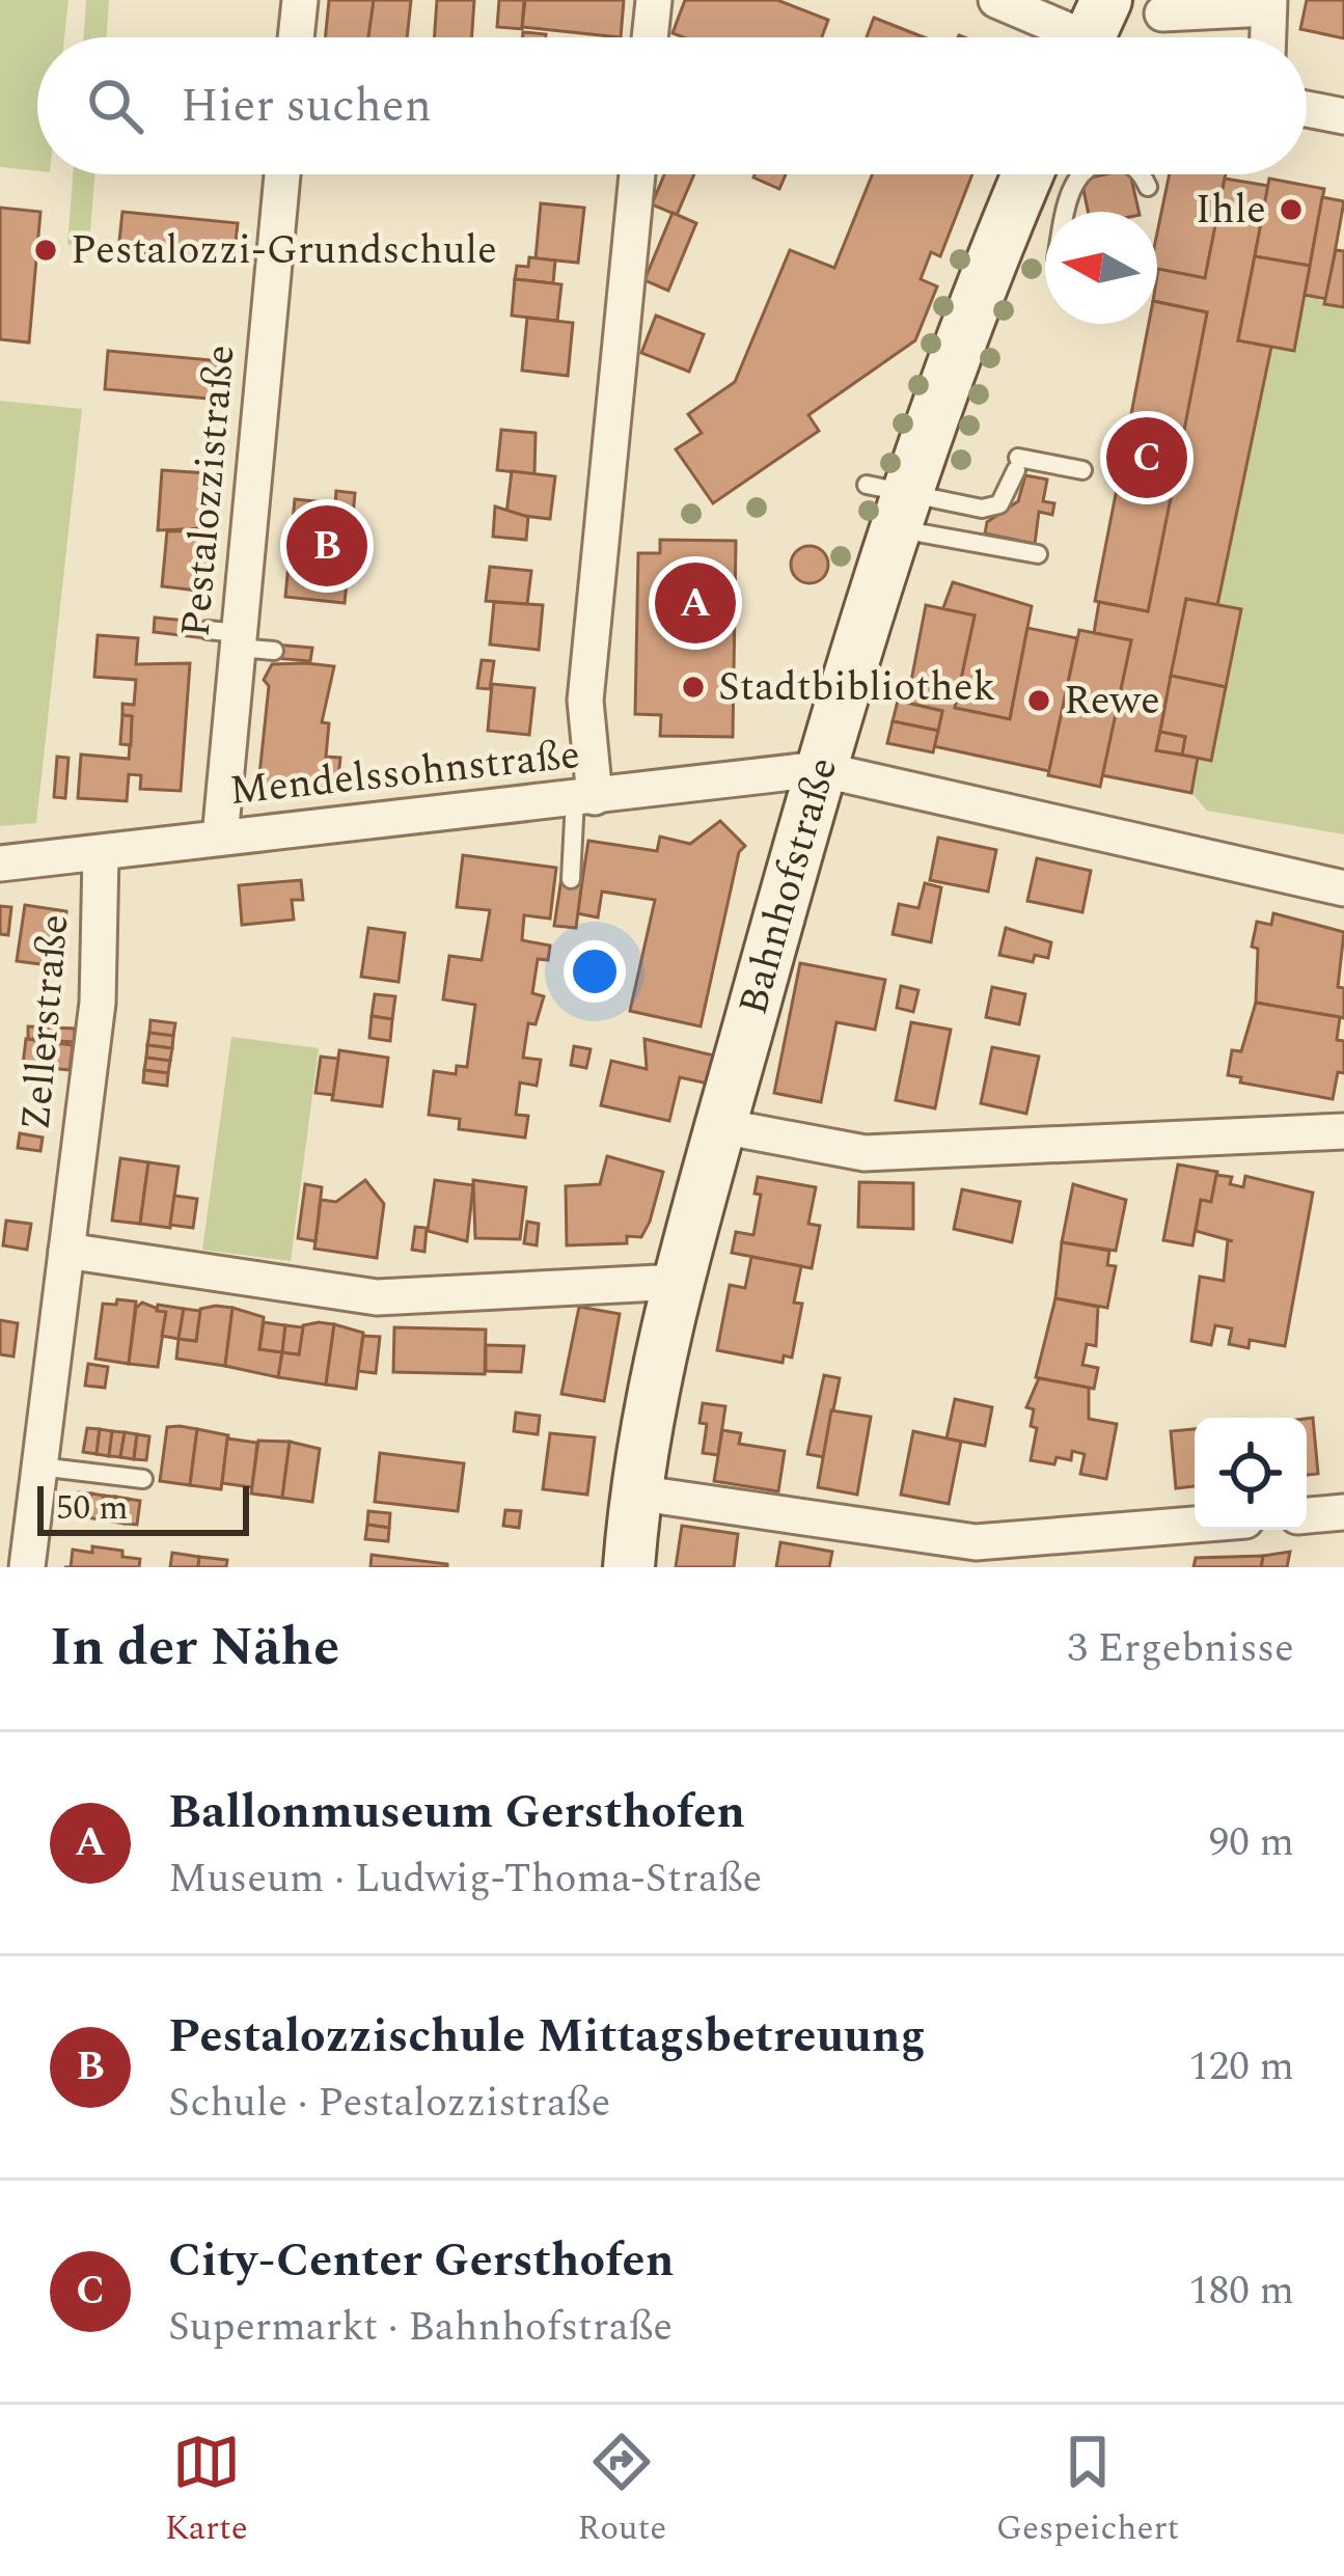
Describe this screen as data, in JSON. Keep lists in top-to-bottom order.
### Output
{
  "streets": {
    "main road": ["Bahnhofstraße"],
    "street": ["Pestalozzistraße", "Mendelssohnstraße", "Zellerstraße"]
  },
  "crossings": [
    ["Pestalozzistraße", "Mendelssohnstraße"],
    ["Mendelssohnstraße", "Bahnhofstraße"],
    ["Mendelssohnstraße", "Zellerstraße"]
  ],
  "places": [
    "Ihle",
    "Pestalozzi-Grundschule",
    "Stadtbibliothek",
    "Rewe"
  ],
  "scale_bar": "50 m",
  "north": "left",
  "page": {
    "search": "Hier suchen",
    "pins": ["C", "B", "A"],
    "scale": "50 m",
    "heading": ["In der Nähe", "3 Ergebnisse"],
    "list": [
      {
        "mark": "A",
        "name": "Ballonmuseum Gersthofen",
        "note": "Museum · Ludwig-Thoma-Straße",
        "value": "90 m"
      },
      {
        "mark": "B",
        "name": "Pestalozzischule Mittagsbetreuung",
        "note": "Schule · Pestalozzistraße",
        "value": "120 m"
      },
      {
        "mark": "C",
        "name": "City-Center Gersthofen",
        "note": "Supermarkt · Bahnhofstraße",
        "value": "180 m"
      }
    ],
    "nav": ["Karte", "Route", "Gespeichert"]
  }
}
